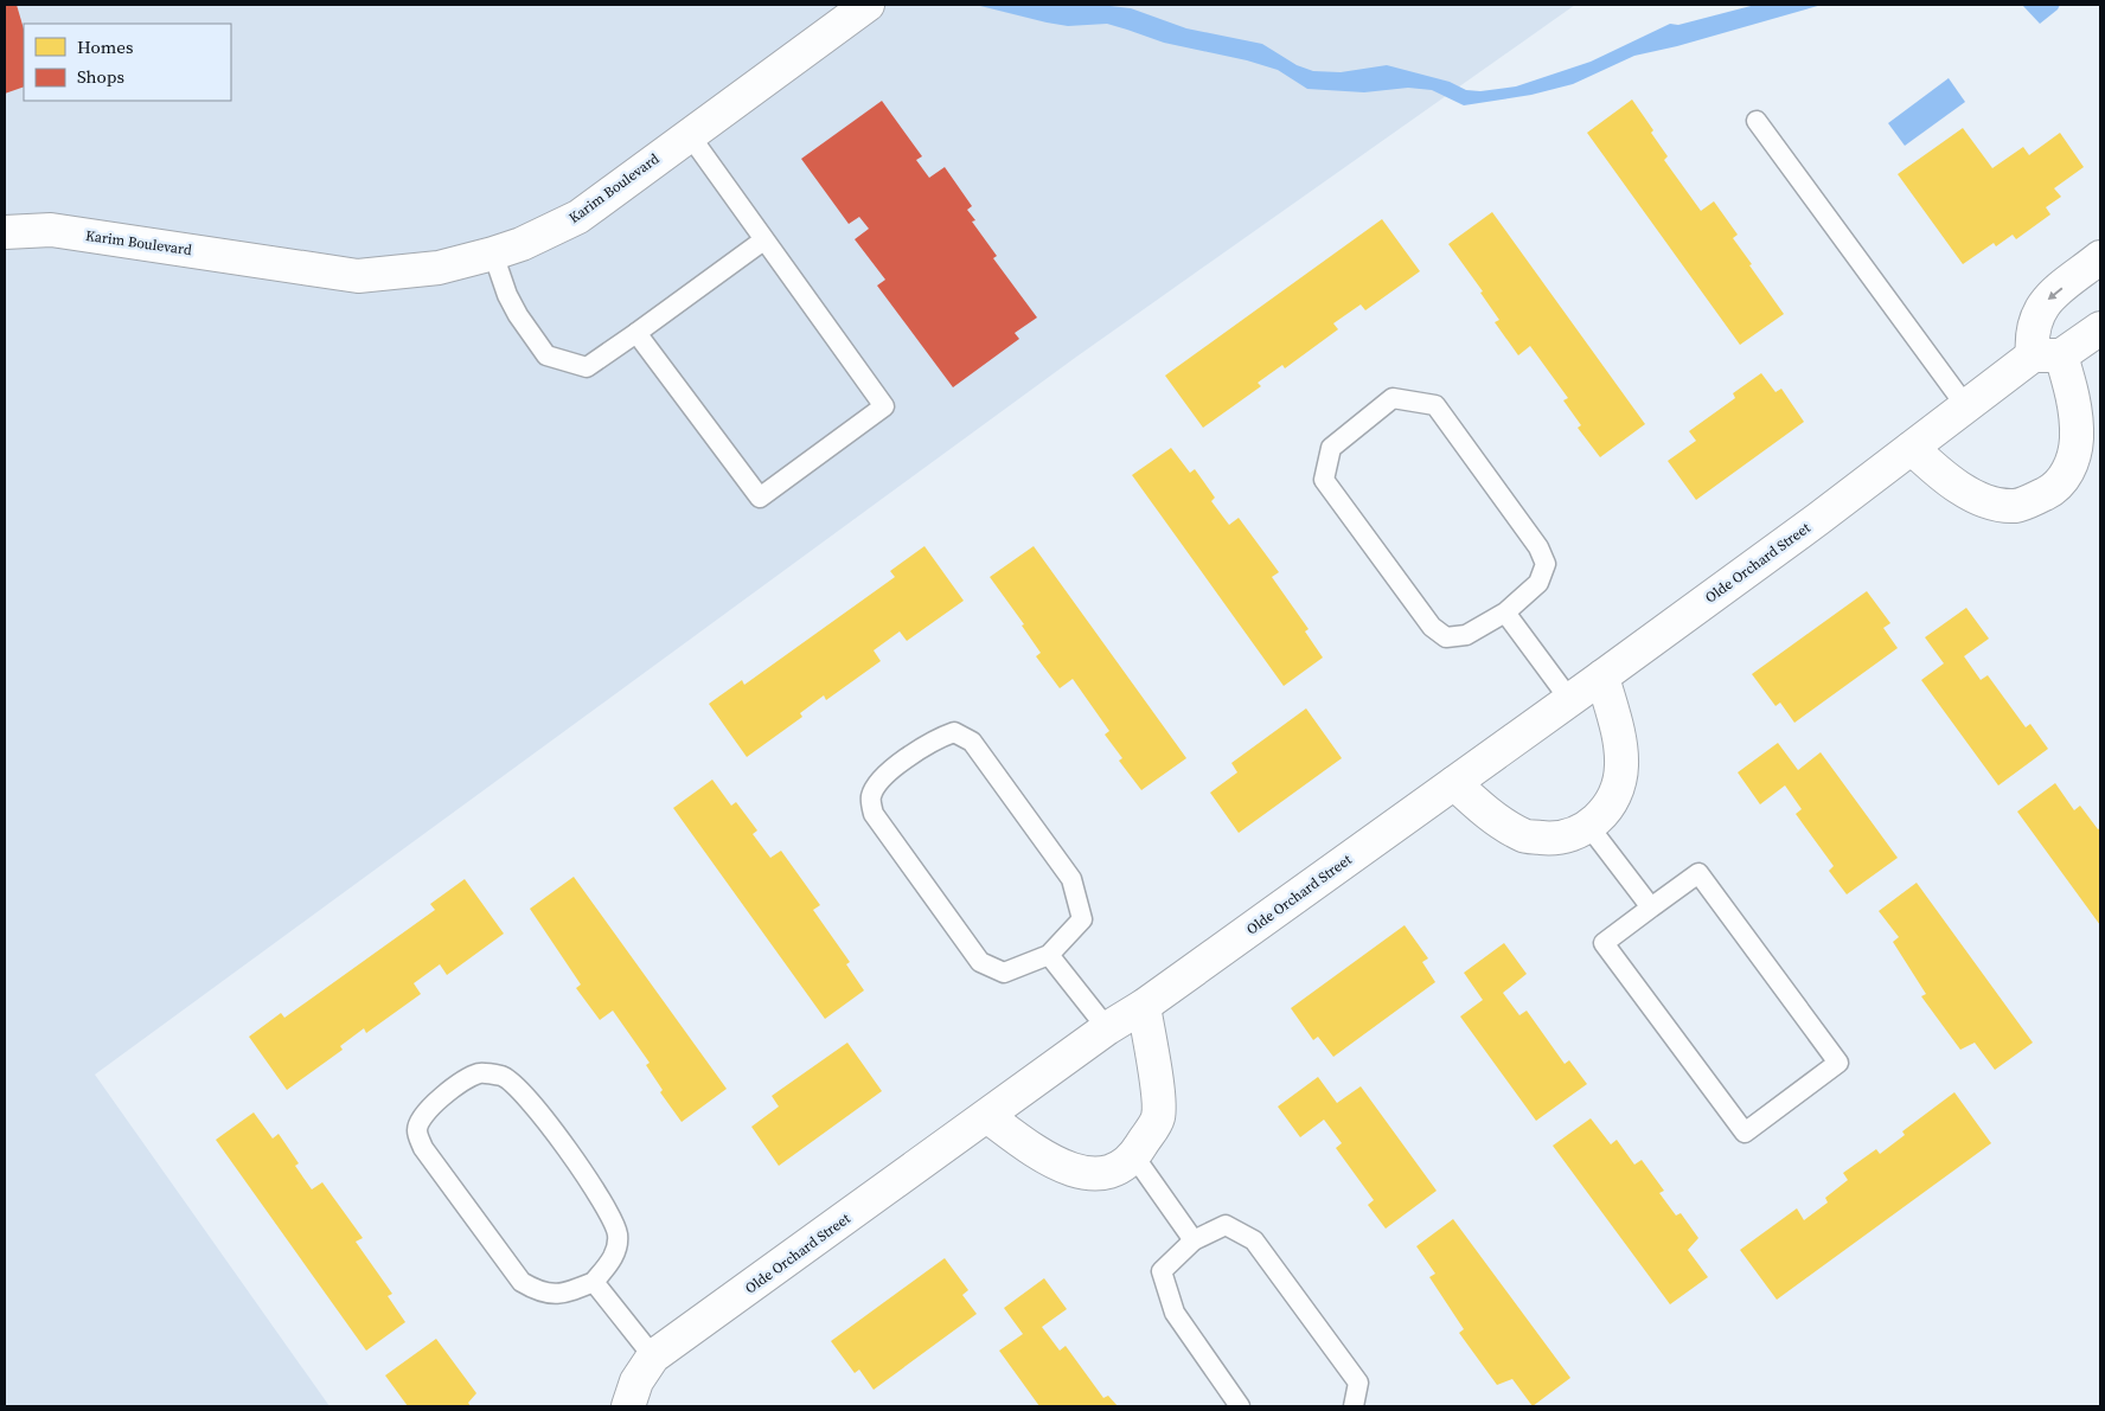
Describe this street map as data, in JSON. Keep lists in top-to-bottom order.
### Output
{
  "streets": {
    "street": ["Karim Boulevard", "Olde Orchard Street"]
  },
  "legend": ["Homes", "Shops"]
}
